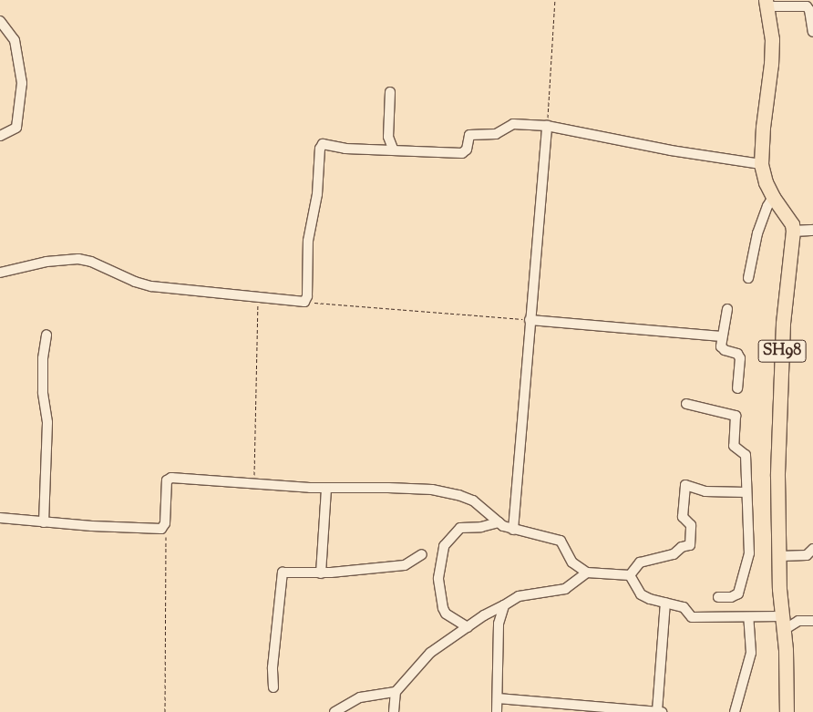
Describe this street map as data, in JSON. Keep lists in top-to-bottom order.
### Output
{
  "streets": {
    "main road": ["SH98"]
  }
}
